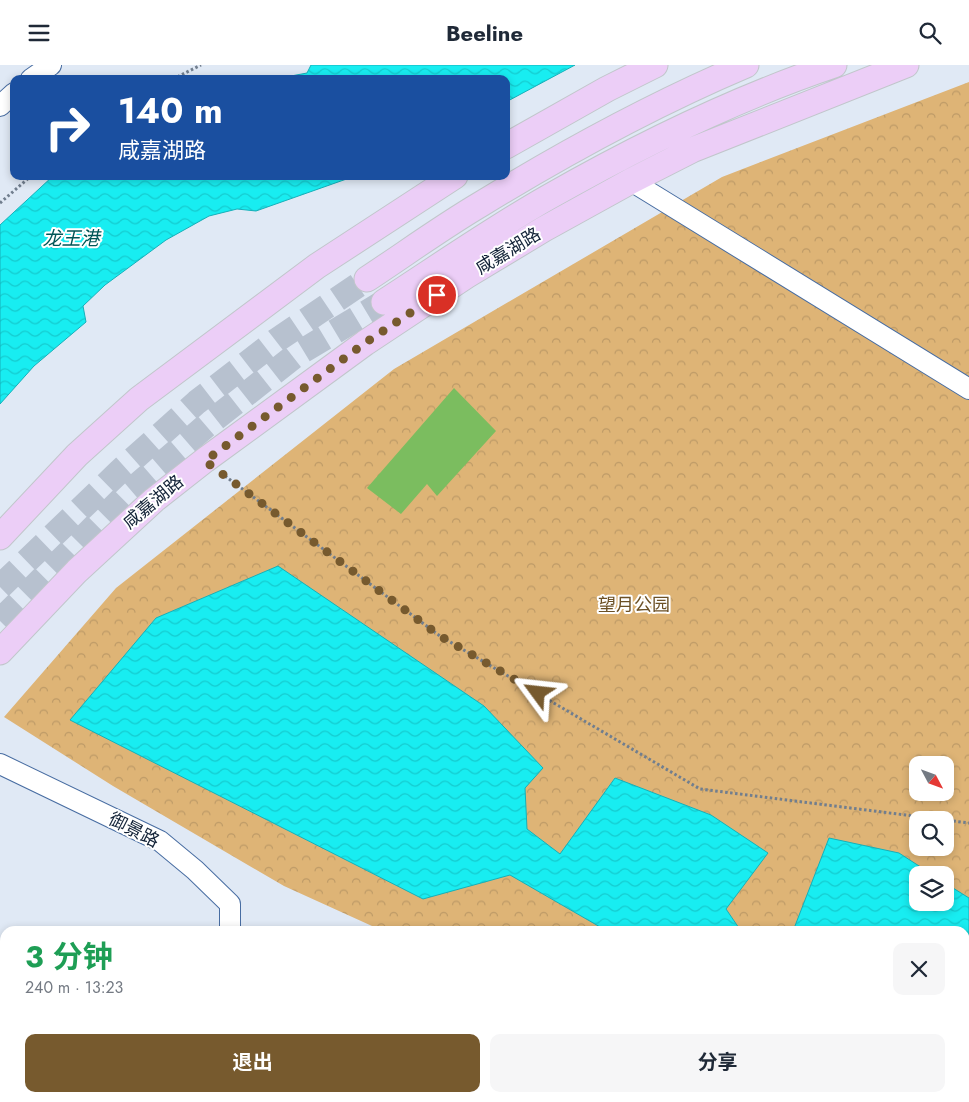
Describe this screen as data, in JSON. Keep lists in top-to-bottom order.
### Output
{
  "streets": {
    "main road": ["咸嘉湖路"],
    "street": ["御景路"]
  },
  "water": ["龙王港"],
  "parks": ["望月公园"],
  "north": "bottom right",
  "page": {
    "header": "Beeline",
    "turn": ["140 m", "咸嘉湖路"],
    "heading": ["3 分钟", "240 m · 13:23"],
    "buttons": ["退出", "分享"]
  }
}
